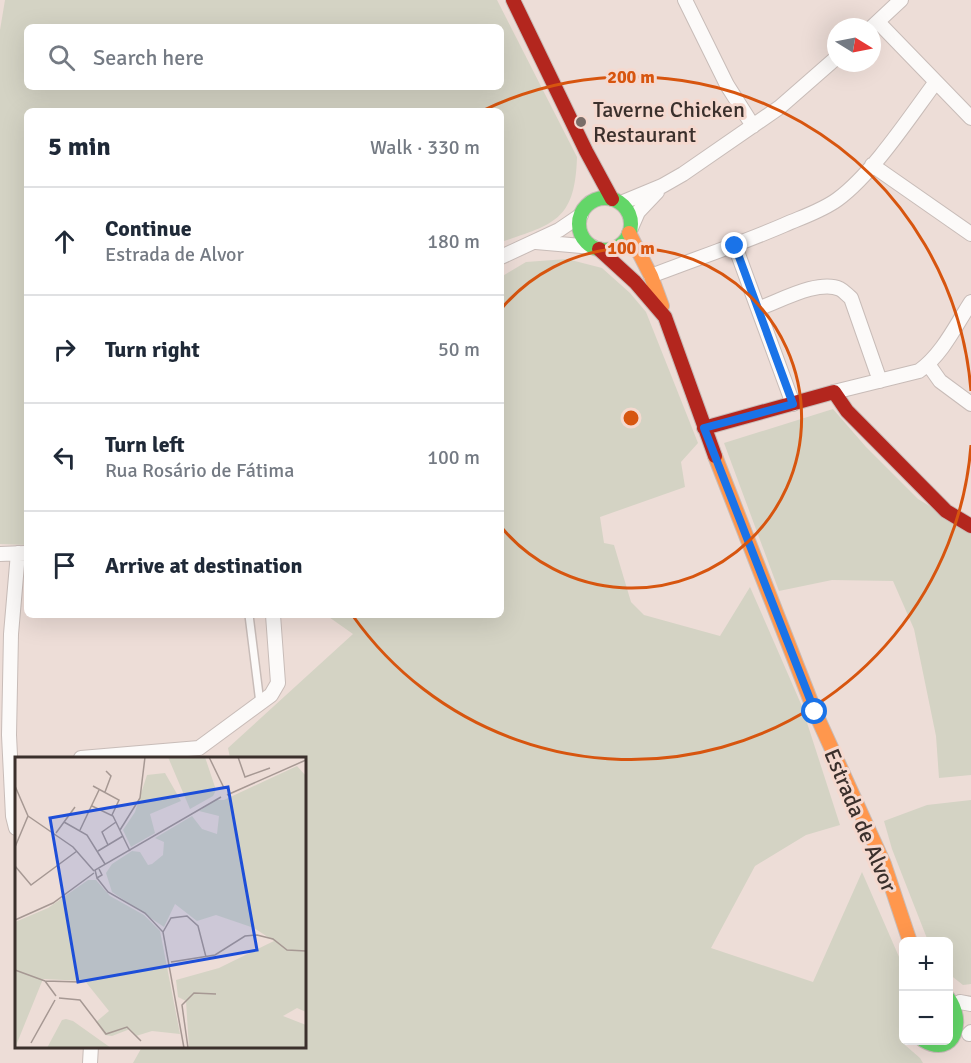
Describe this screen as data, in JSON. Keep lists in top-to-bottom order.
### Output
{
  "streets": {
    "street": ["Estrada de Alvor"]
  },
  "places": ["Taverne Chicken Restaurant"],
  "north": "right",
  "page": {
    "search": "Search here",
    "heading": ["5 min", "Walk · 330 m"],
    "list": [
      ["Continue", "Estrada de Alvor", "180 m"],
      ["Turn right", "50 m"],
      ["Turn left", "Rua Rosário de Fátima", "100 m"],
      "Arrive at destination"
    ],
    "map_buttons": ["+", "−"]
  },
  "rings": ["200 m", "100 m"]
}
